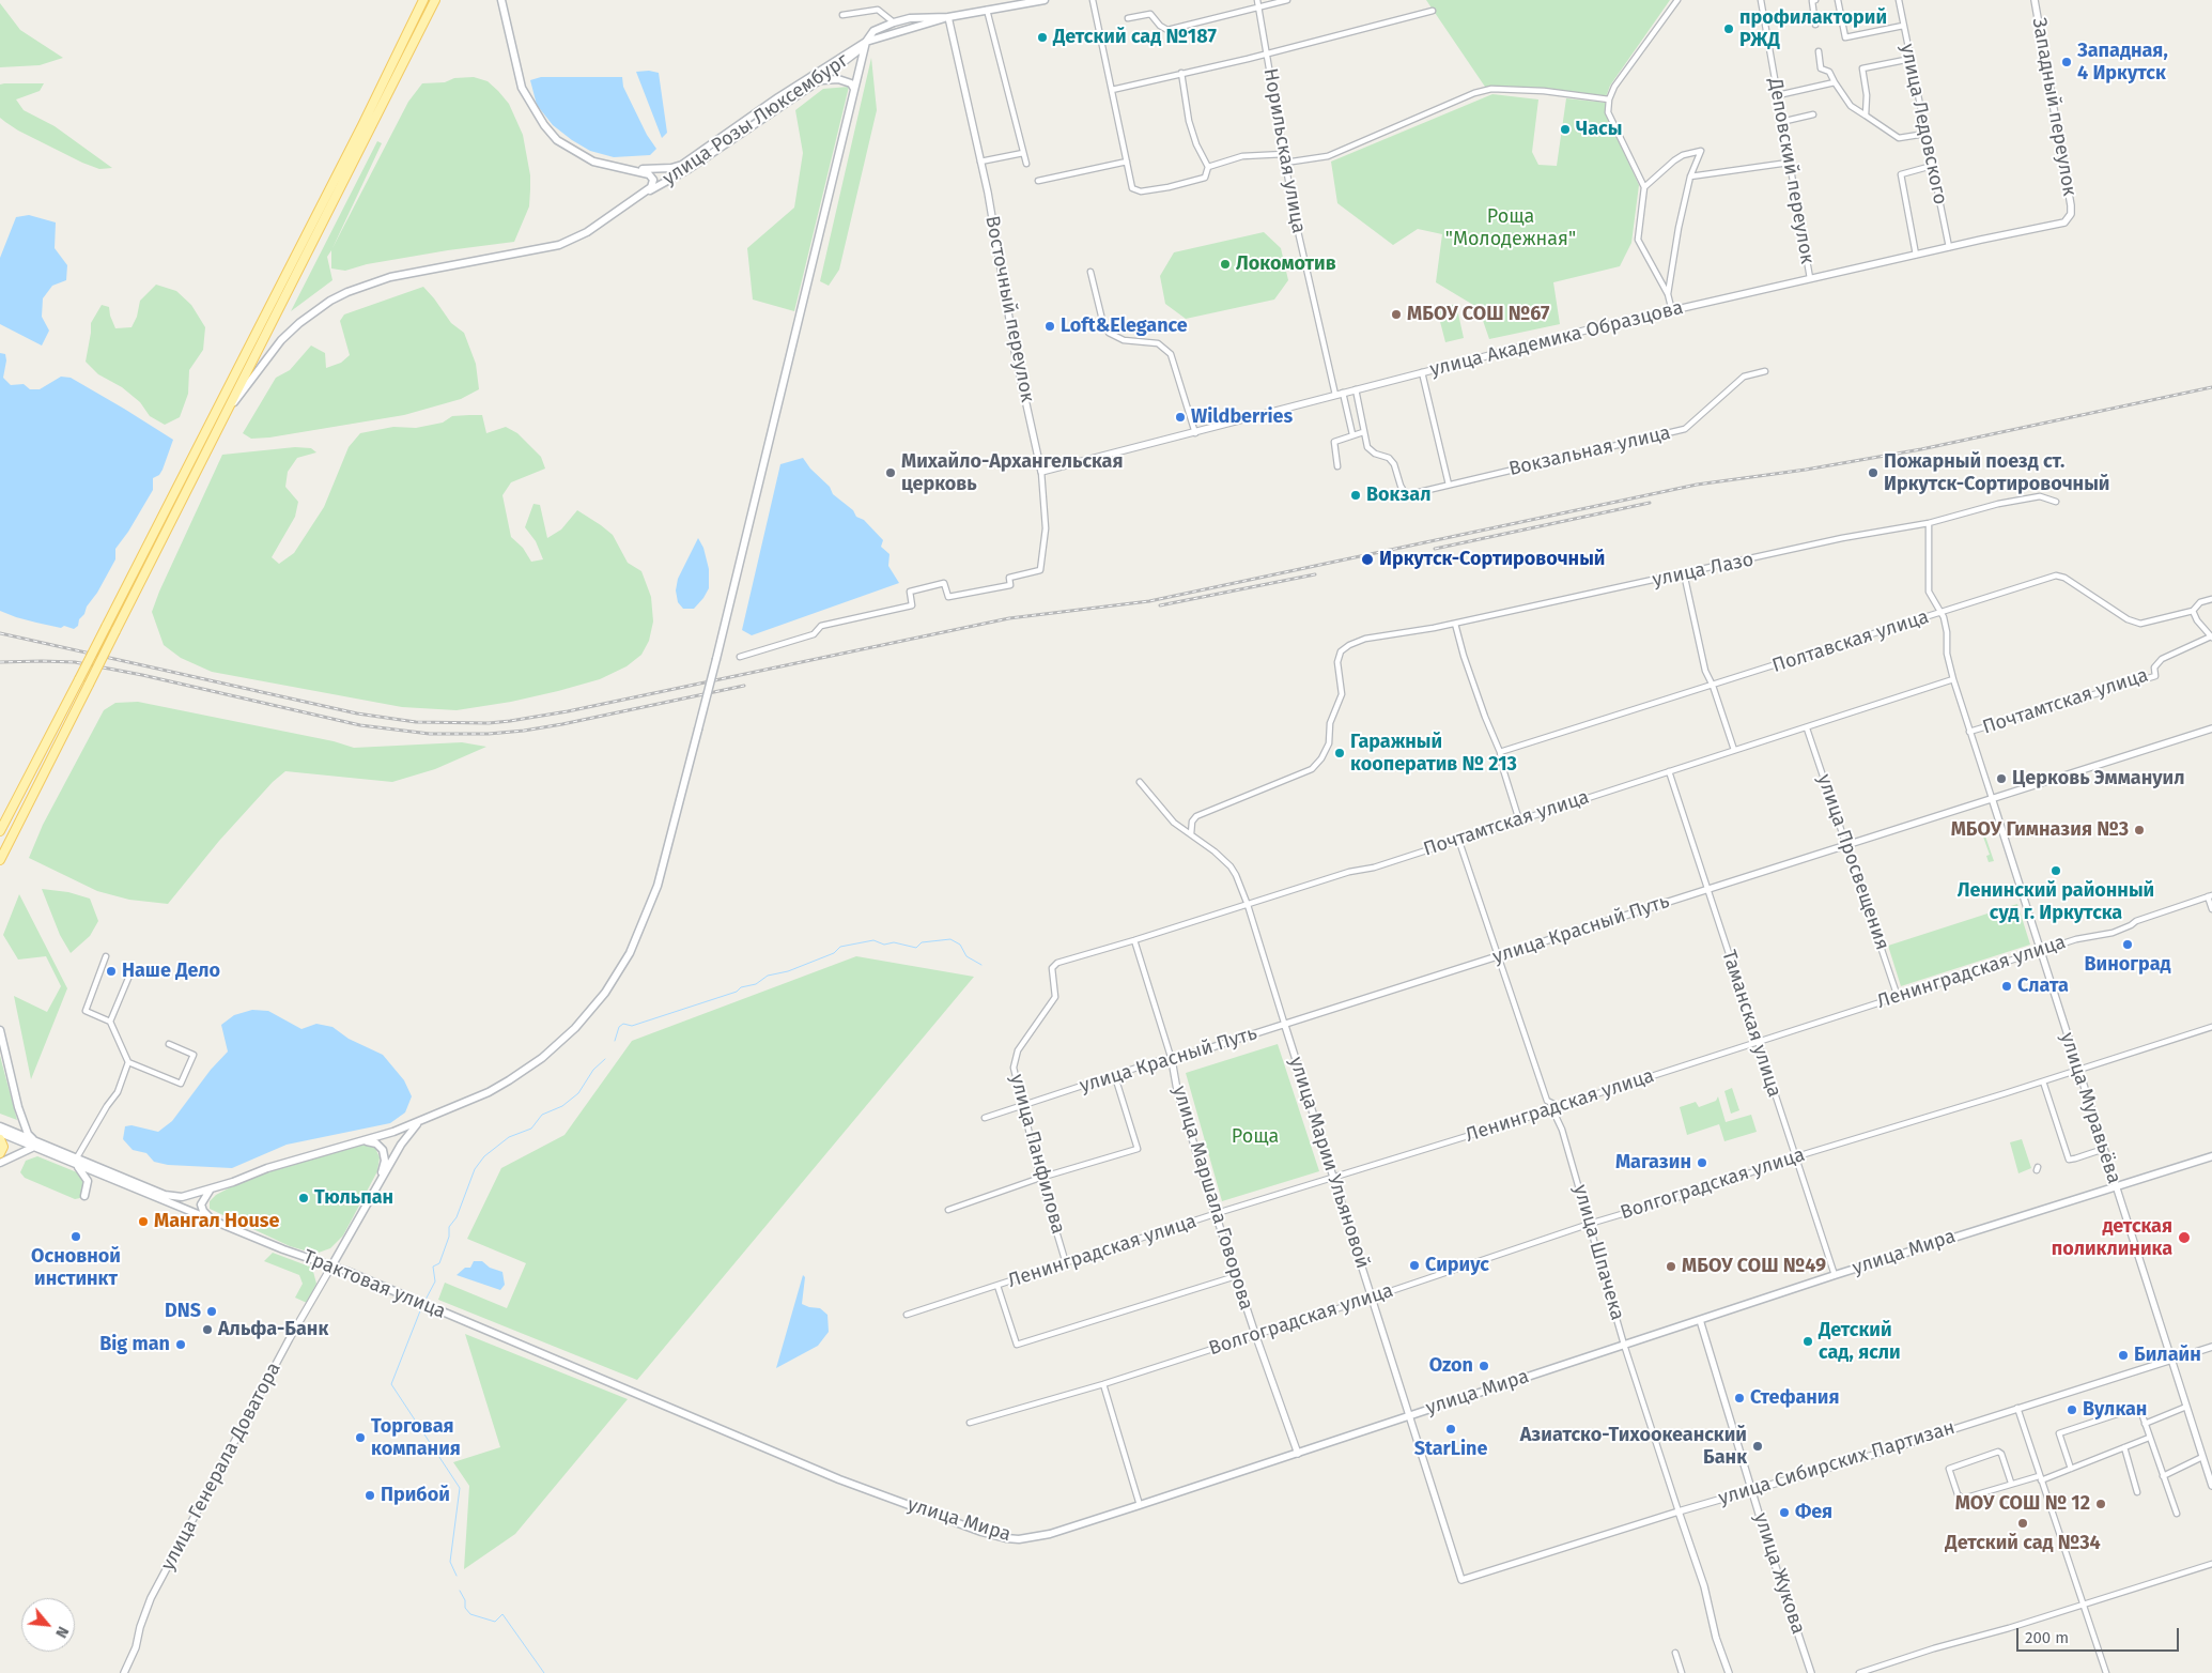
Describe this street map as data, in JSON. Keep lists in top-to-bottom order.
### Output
{
  "streets": {
    "main road": ["улица Розы Люксембург", "улица Мира", "Трактовая улица"],
    "street": [
      "Западный переулок",
      "улица Ледовского",
      "Норильская улица",
      "Деповский переулок",
      "Восточный переулок",
      "улица Академика Образцова",
      "Вокзальная улица",
      "улица Лазо",
      "Полтавская улица",
      "Почтамтская улица",
      "улица Просвещения",
      "улица Красный Путь",
      "Ленинградская улица",
      "Таманская улица",
      "улица Муравьёва",
      "улица Панфилова",
      "улица Марии Ульяновой",
      "Волгоградская улица",
      "улица Маршала Говорова",
      "улица Шпачека",
      "улица Сибирских Партизан",
      "улица Генерала Доватора",
      "улица Жукова"
    ]
  },
  "crossings": [
    ["Западный переулок", "улица Академика Образцова"],
    ["улица Розы Люксембург", "Восточный переулок"],
    ["улица Ледовского", "улица Академика Образцова"],
    ["Норильская улица", "улица Академика Образцова"],
    ["Деповский переулок", "улица Академика Образцова"],
    ["Восточный переулок", "улица Академика Образцова"],
    ["улица Лазо", "улица Муравьёва"],
    ["улица Лазо", "улица Марии Ульяновой"],
    ["Полтавская улица", "улица Муравьёва"],
    ["Почтамтская улица", "улица Просвещения"],
    ["Почтамтская улица", "Таманская улица"],
    ["Почтамтская улица", "улица Муравьёва"],
    ["Почтамтская улица", "улица Панфилова"],
    ["Почтамтская улица", "улица Марии Ульяновой"],
    ["Почтамтская улица", "улица Маршала Говорова"],
    ["Почтамтская улица", "улица Шпачека"],
    ["улица Просвещения", "улица Красный Путь"],
    ["улица Просвещения", "Ленинградская улица"],
    ["улица Красный Путь", "Таманская улица"],
    ["улица Красный Путь", "улица Муравьёва"],
    ["улица Красный Путь", "улица Панфилова"],
    ["улица Красный Путь", "улица Марии Ульяновой"],
    ["улица Красный Путь", "улица Маршала Говорова"],
    ["улица Красный Путь", "улица Шпачека"],
    ["Ленинградская улица", "Таманская улица"],
    ["Ленинградская улица", "улица Муравьёва"],
    ["Ленинградская улица", "улица Панфилова"],
    ["Ленинградская улица", "улица Марии Ульяновой"],
    ["Ленинградская улица", "улица Маршала Говорова"],
    ["Ленинградская улица", "улица Шпачека"],
    ["Таманская улица", "Волгоградская улица"],
    ["Таманская улица", "улица Мира"],
    ["улица Муравьёва", "Волгоградская улица"],
    ["улица Муравьёва", "улица Мира"],
    ["улица Муравьёва", "улица Сибирских Партизан"],
    ["улица Марии Ульяновой", "Волгоградская улица"],
    ["улица Марии Ульяновой", "улица Мира"],
    ["улица Марии Ульяновой", "улица Сибирских Партизан"],
    ["Волгоградская улица", "улица Маршала Говорова"],
    ["Волгоградская улица", "улица Шпачека"],
    ["улица Маршала Говорова", "улица Мира"],
    ["улица Шпачека", "улица Мира"],
    ["улица Шпачека", "улица Сибирских Партизан"],
    ["улица Мира", "Трактовая улица"],
    ["улица Мира", "улица Жукова"],
    ["Трактовая улица", "улица Генерала Доватора"],
    ["улица Сибирских Партизан", "улица Жукова"]
  ],
  "parks": ["Роща \"Молодежная\"", "Роща"],
  "places": [
    "профилакторий РЖД",
    "Детский сад №187",
    "Западная, 4 Иркутск",
    "Часы",
    "Локомотив",
    "МБОУ СОШ №67",
    "Loft&Elegance",
    "Wildberries",
    "Михайло-Архангельская церковь",
    "Пожарный поезд ст. Иркутск-Сортировочный",
    "Вокзал",
    "Иркутск-Сортировочный",
    "Гаражный кооператив № 213",
    "Церковь Эммануил",
    "МБОУ Гимназия №3",
    "Ленинский районный суд г. Иркутска",
    "Виноград",
    "Наше Дело",
    "Слата",
    "Магазин",
    "Тюльпан",
    "Мангал House",
    "Основной инстинкт",
    "детская поликлиника",
    "Сириус",
    "МБОУ СОШ №49",
    "DNS",
    "Альфа-Банк",
    "Детский сад, ясли",
    "Big man",
    "Билайн",
    "Ozon",
    "Стефания",
    "Вулкан",
    "StarLine",
    "Торговая компания",
    "Азиатско-Тихоокеанский Банк",
    "Прибой",
    "МОУ СОШ № 12",
    "Фея",
    "Детский сад №34"
  ],
  "scale_bar": "200 m",
  "north": "bottom right"
}
